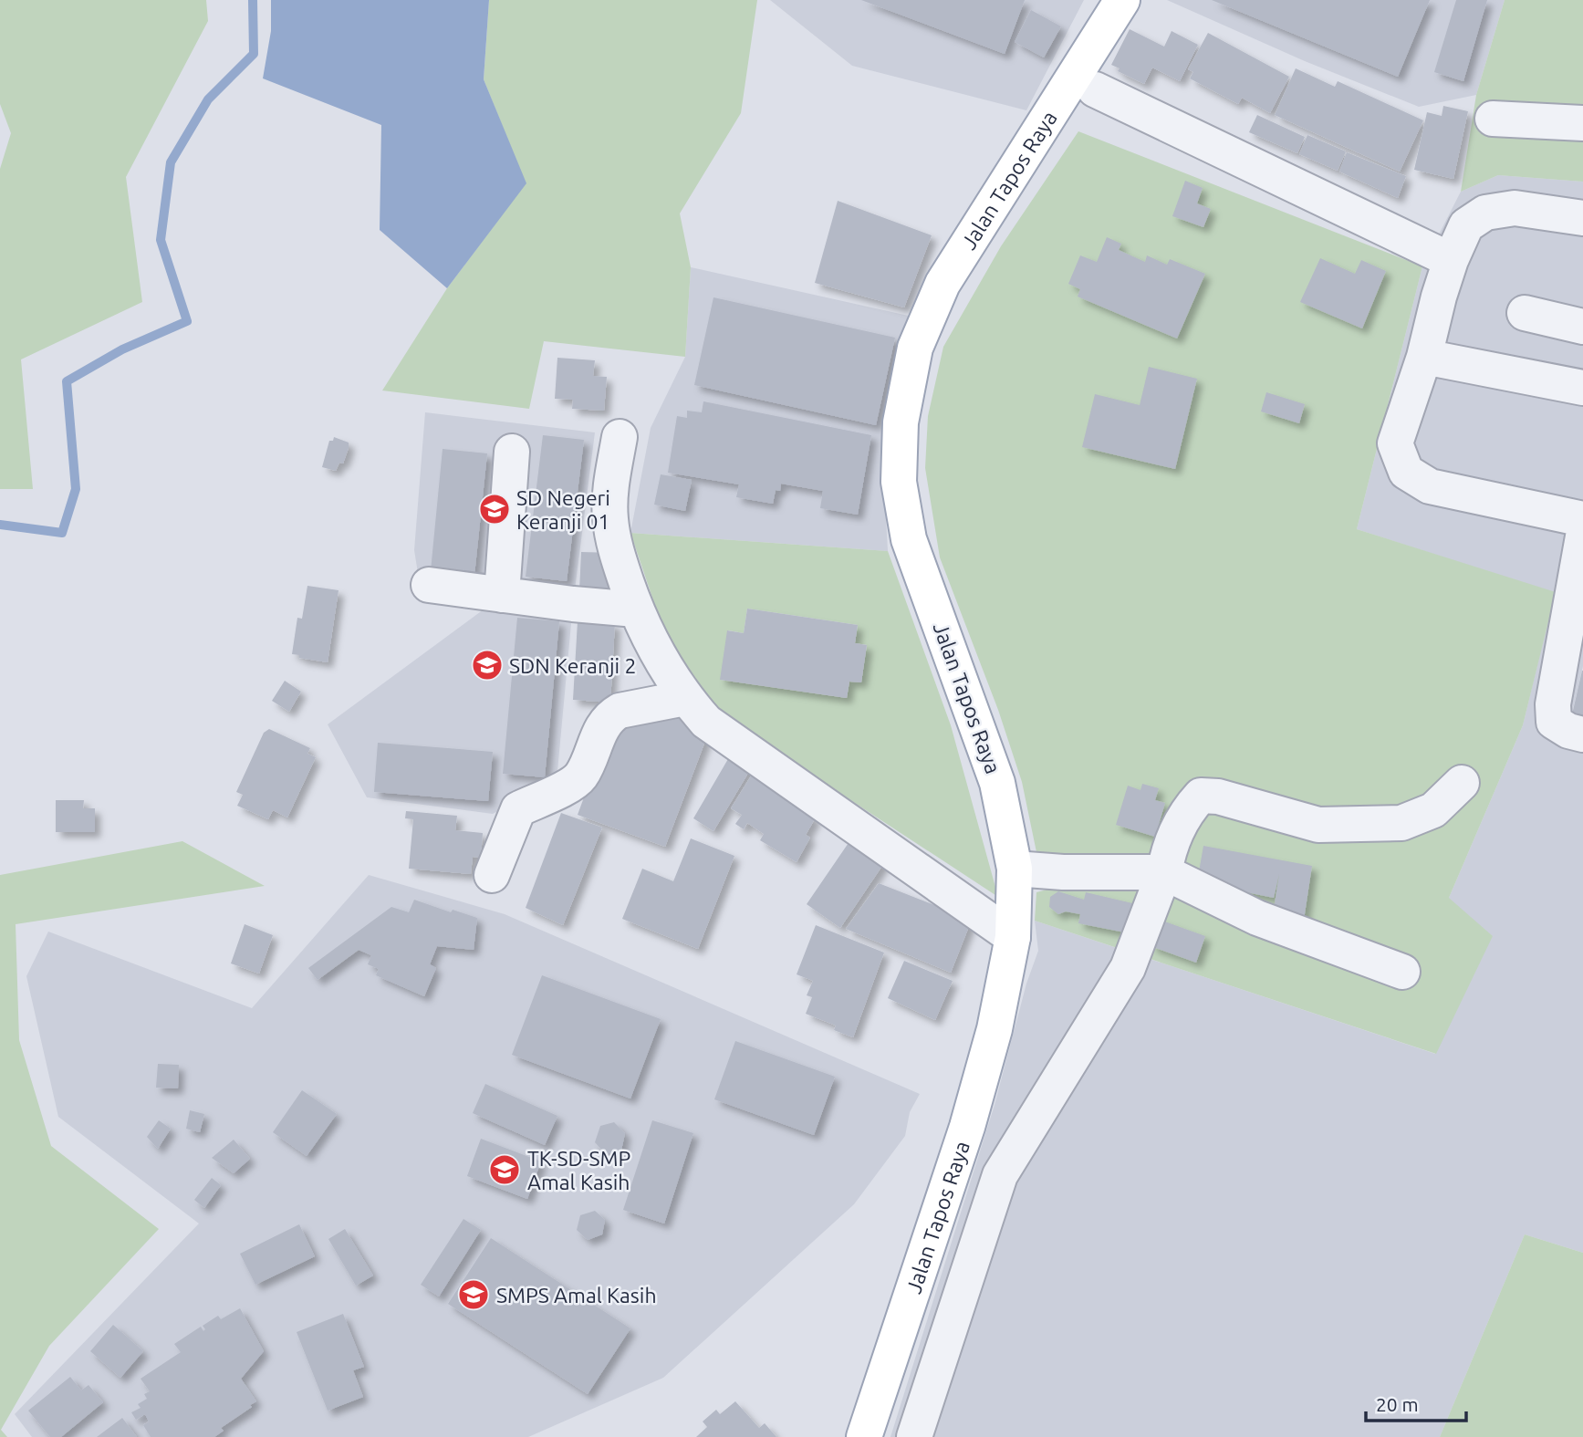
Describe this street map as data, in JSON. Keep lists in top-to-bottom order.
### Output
{
  "streets": {
    "main road": ["Jalan Tapos Raya"]
  },
  "places": {
    "school or university": [
      "SD Negeri Keranji 01",
      "SDN Keranji 2",
      "TK-SD-SMP Amal Kasih",
      "SMPS Amal Kasih"
    ]
  },
  "scale_bar": "20 m"
}
